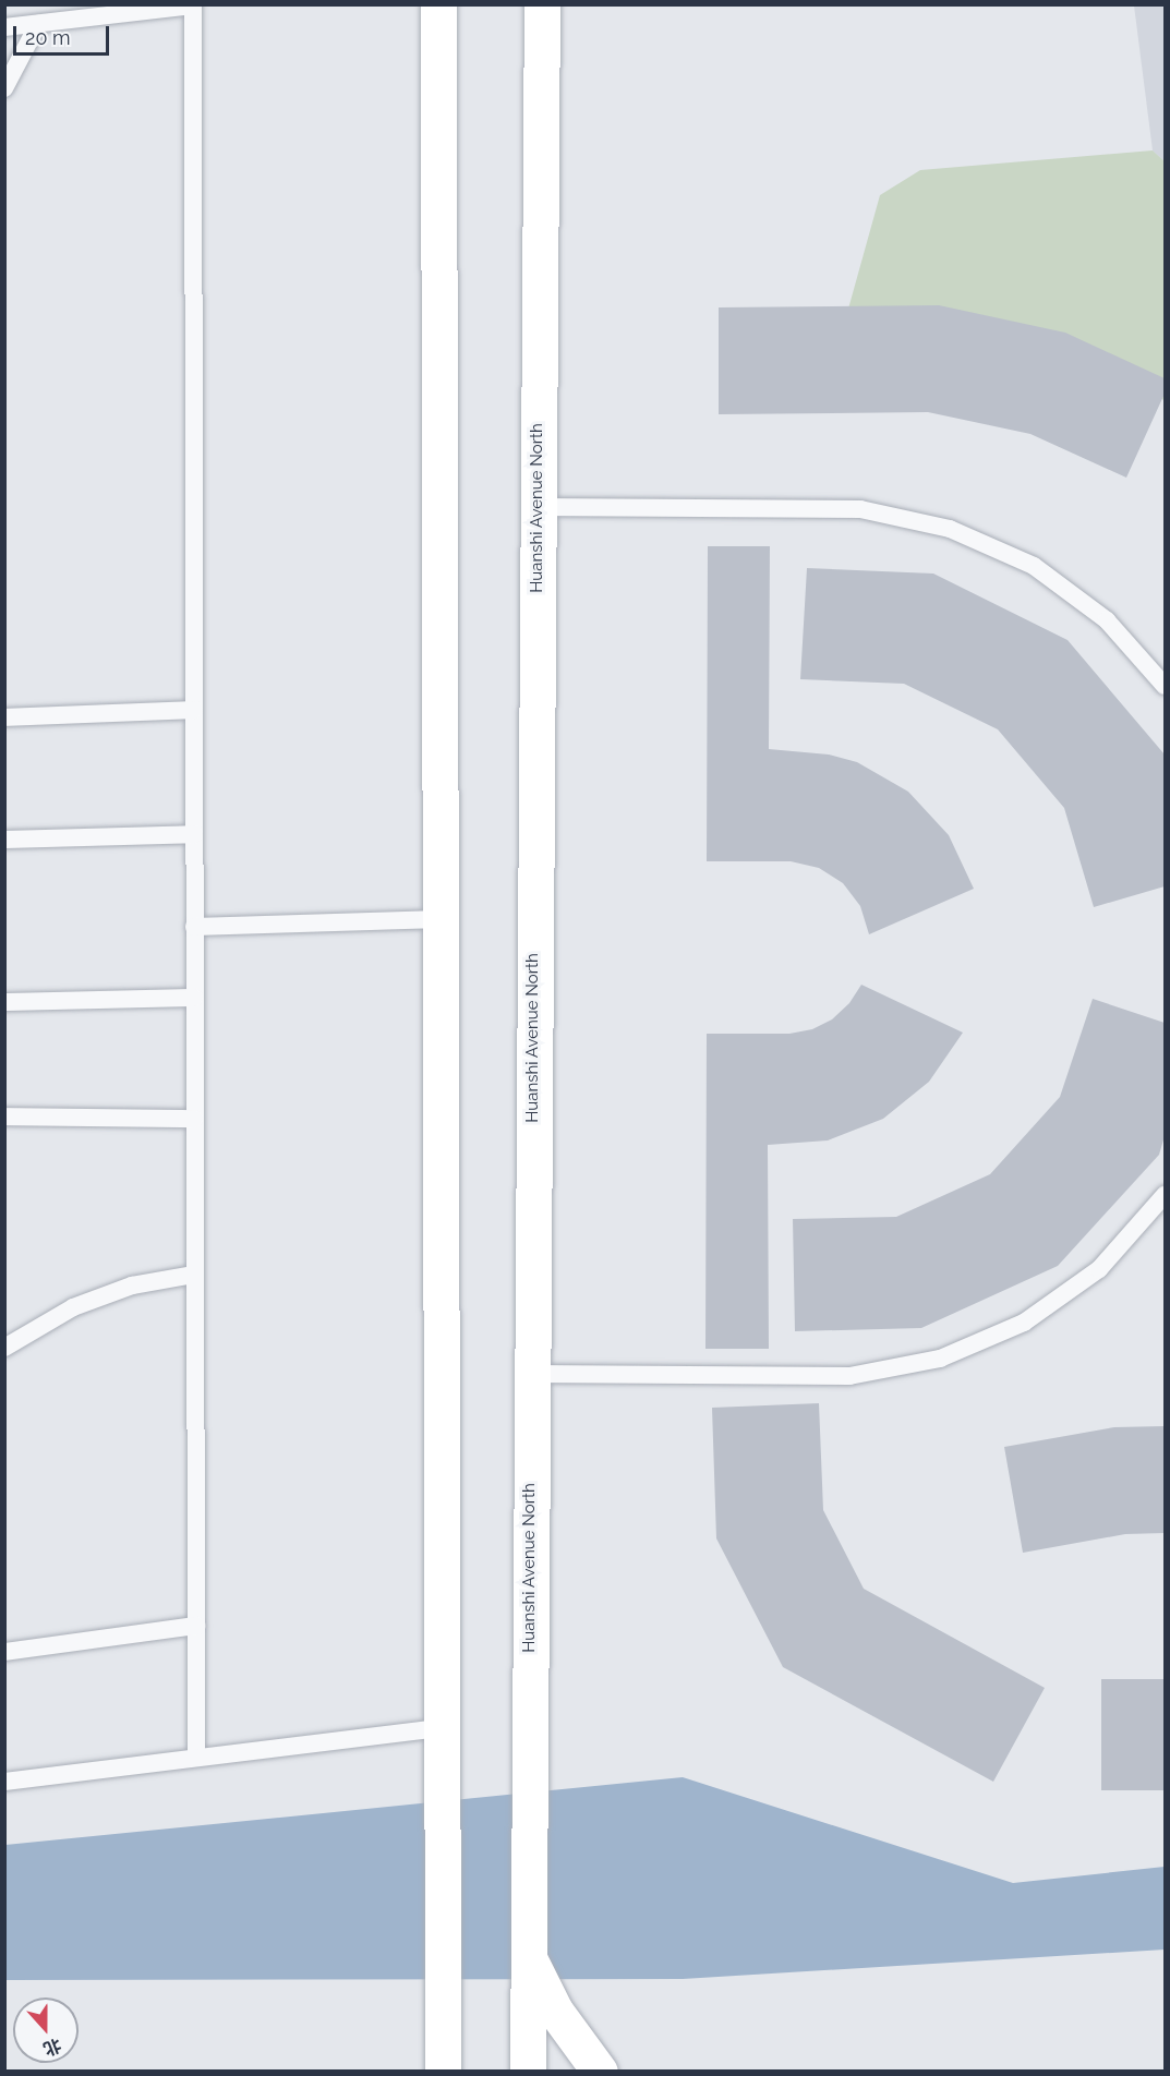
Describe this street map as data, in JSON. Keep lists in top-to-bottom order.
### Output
{
  "streets": {
    "main road": ["Huanshi Avenue North"]
  },
  "scale_bar": "20 m",
  "north": "bottom"
}
